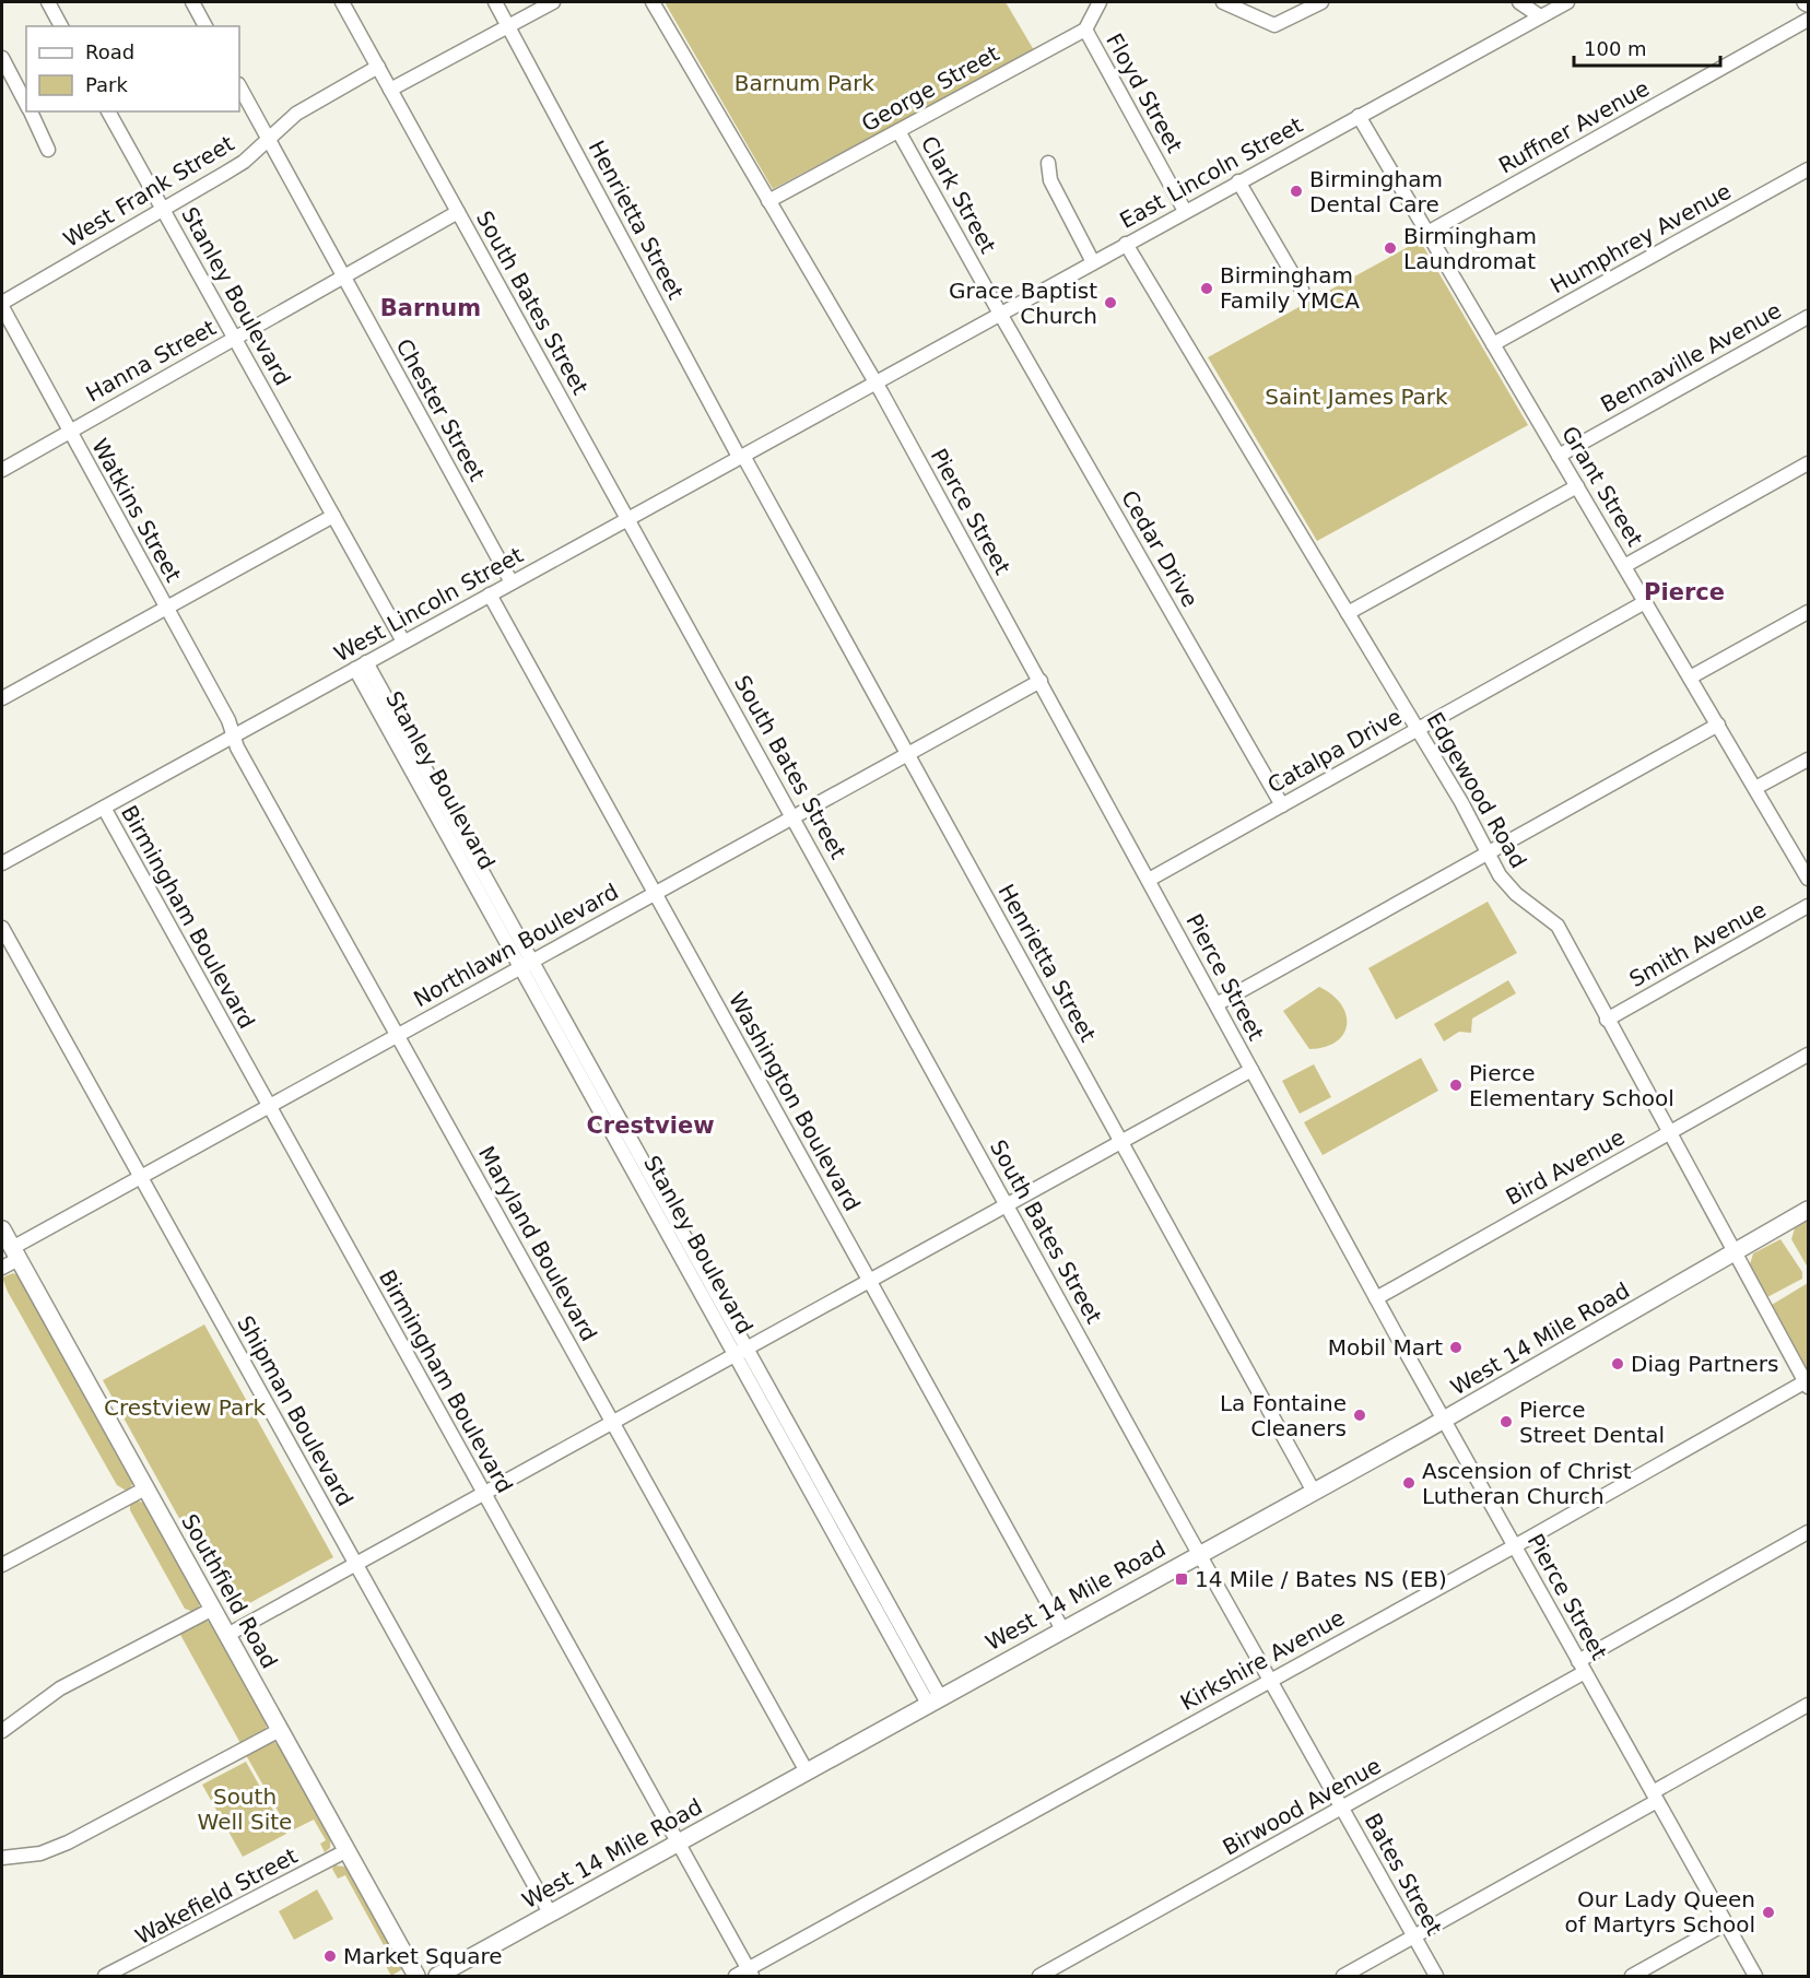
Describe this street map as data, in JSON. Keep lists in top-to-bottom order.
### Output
{
  "streets": {
    "main road": ["West 14 Mile Road", "Southfield Road"],
    "street": [
      "George Street",
      "Floyd Street",
      "Ruffner Avenue",
      "East Lincoln Street",
      "West Frank Street",
      "Clark Street",
      "Henrietta Street",
      "Humphrey Avenue",
      "Stanley Boulevard",
      "South Bates Street",
      "Bennaville Avenue",
      "Hanna Street",
      "Chester Street",
      "Grant Street",
      "Watkins Street",
      "Pierce Street",
      "Cedar Drive",
      "West Lincoln Street",
      "Catalpa Drive",
      "Edgewood Road",
      "Birmingham Boulevard",
      "Smith Avenue",
      "Northlawn Boulevard",
      "Washington Boulevard",
      "Bird Avenue",
      "Maryland Boulevard",
      "Shipman Boulevard",
      "Kirkshire Avenue",
      "Birwood Avenue",
      "Bates Street",
      "Wakefield Street"
    ]
  },
  "crossings": [
    ["George Street", "Floyd Street"],
    ["George Street", "Clark Street"],
    ["George Street", "Pierce Street"],
    ["Floyd Street", "East Lincoln Street"],
    ["Ruffner Avenue", "Grant Street"],
    ["East Lincoln Street", "Clark Street"],
    ["East Lincoln Street", "Grant Street"],
    ["East Lincoln Street", "Pierce Street"],
    ["East Lincoln Street", "Cedar Drive"],
    ["East Lincoln Street", "West Lincoln Street"],
    ["East Lincoln Street", "Edgewood Road"],
    ["West Frank Street", "Stanley Boulevard"],
    ["West Frank Street", "South Bates Street"],
    ["West Frank Street", "Chester Street"],
    ["West Frank Street", "Watkins Street"],
    ["Clark Street", "Cedar Drive"],
    ["Henrietta Street", "West Lincoln Street"],
    ["Henrietta Street", "Northlawn Boulevard"],
    ["Henrietta Street", "West 14 Mile Road"],
    ["Humphrey Avenue", "Grant Street"],
    ["Stanley Boulevard", "Hanna Street"],
    ["Stanley Boulevard", "West Lincoln Street"],
    ["Stanley Boulevard", "Northlawn Boulevard"],
    ["Stanley Boulevard", "West 14 Mile Road"],
    ["South Bates Street", "Hanna Street"],
    ["South Bates Street", "West Lincoln Street"],
    ["South Bates Street", "Northlawn Boulevard"],
    ["South Bates Street", "West 14 Mile Road"],
    ["South Bates Street", "Bates Street"],
    ["Bennaville Avenue", "Grant Street"],
    ["Hanna Street", "Chester Street"],
    ["Hanna Street", "Watkins Street"],
    ["Chester Street", "West Lincoln Street"],
    ["Grant Street", "Catalpa Drive"],
    ["Watkins Street", "West Lincoln Street"],
    ["Watkins Street", "Maryland Boulevard"],
    ["Pierce Street", "West Lincoln Street"],
    ["Pierce Street", "Catalpa Drive"],
    ["Pierce Street", "Northlawn Boulevard"],
    ["Pierce Street", "Bird Avenue"],
    ["Pierce Street", "West 14 Mile Road"],
    ["Pierce Street", "Kirkshire Avenue"],
    ["Pierce Street", "Birwood Avenue"],
    ["Cedar Drive", "Catalpa Drive"],
    ["West Lincoln Street", "Birmingham Boulevard"],
    ["West Lincoln Street", "Washington Boulevard"],
    ["West Lincoln Street", "Maryland Boulevard"],
    ["Catalpa Drive", "Edgewood Road"],
    ["Edgewood Road", "Smith Avenue"],
    ["Edgewood Road", "Bird Avenue"],
    ["Edgewood Road", "West 14 Mile Road"],
    ["Edgewood Road", "Kirkshire Avenue"],
    ["Birmingham Boulevard", "Northlawn Boulevard"],
    ["Birmingham Boulevard", "West 14 Mile Road"],
    ["Birmingham Boulevard", "Kirkshire Avenue"],
    ["Northlawn Boulevard", "Washington Boulevard"],
    ["Northlawn Boulevard", "Maryland Boulevard"],
    ["Northlawn Boulevard", "Shipman Boulevard"],
    ["Northlawn Boulevard", "Southfield Road"],
    ["Washington Boulevard", "West 14 Mile Road"],
    ["Maryland Boulevard", "West 14 Mile Road"],
    ["West 14 Mile Road", "Shipman Boulevard"],
    ["West 14 Mile Road", "Bates Street"],
    ["Southfield Road", "Wakefield Street"],
    ["Kirkshire Avenue", "Bates Street"],
    ["Birwood Avenue", "Bates Street"]
  ],
  "districts": ["Barnum", "Pierce", "Crestview"],
  "parks": [
    "Barnum Park",
    "Saint James Park",
    "Crestview Park",
    "South Well Site"
  ],
  "places": {
    "other": [
      "Birmingham Dental Care",
      "Birmingham Laundromat",
      "Birmingham Family YMCA",
      "Grace Baptist Church",
      "Pierce Elementary School",
      "Mobil Mart",
      "Diag Partners",
      "La Fontaine Cleaners",
      "Pierce Street Dental",
      "Ascension of Christ Lutheran Church",
      "Our Lady Queen of Martyrs School",
      "Market Square"
    ],
    "transit": ["14 Mile / Bates NS (EB)"]
  },
  "legend": ["Road", "Park"],
  "scale_bar": "100 m"
}
